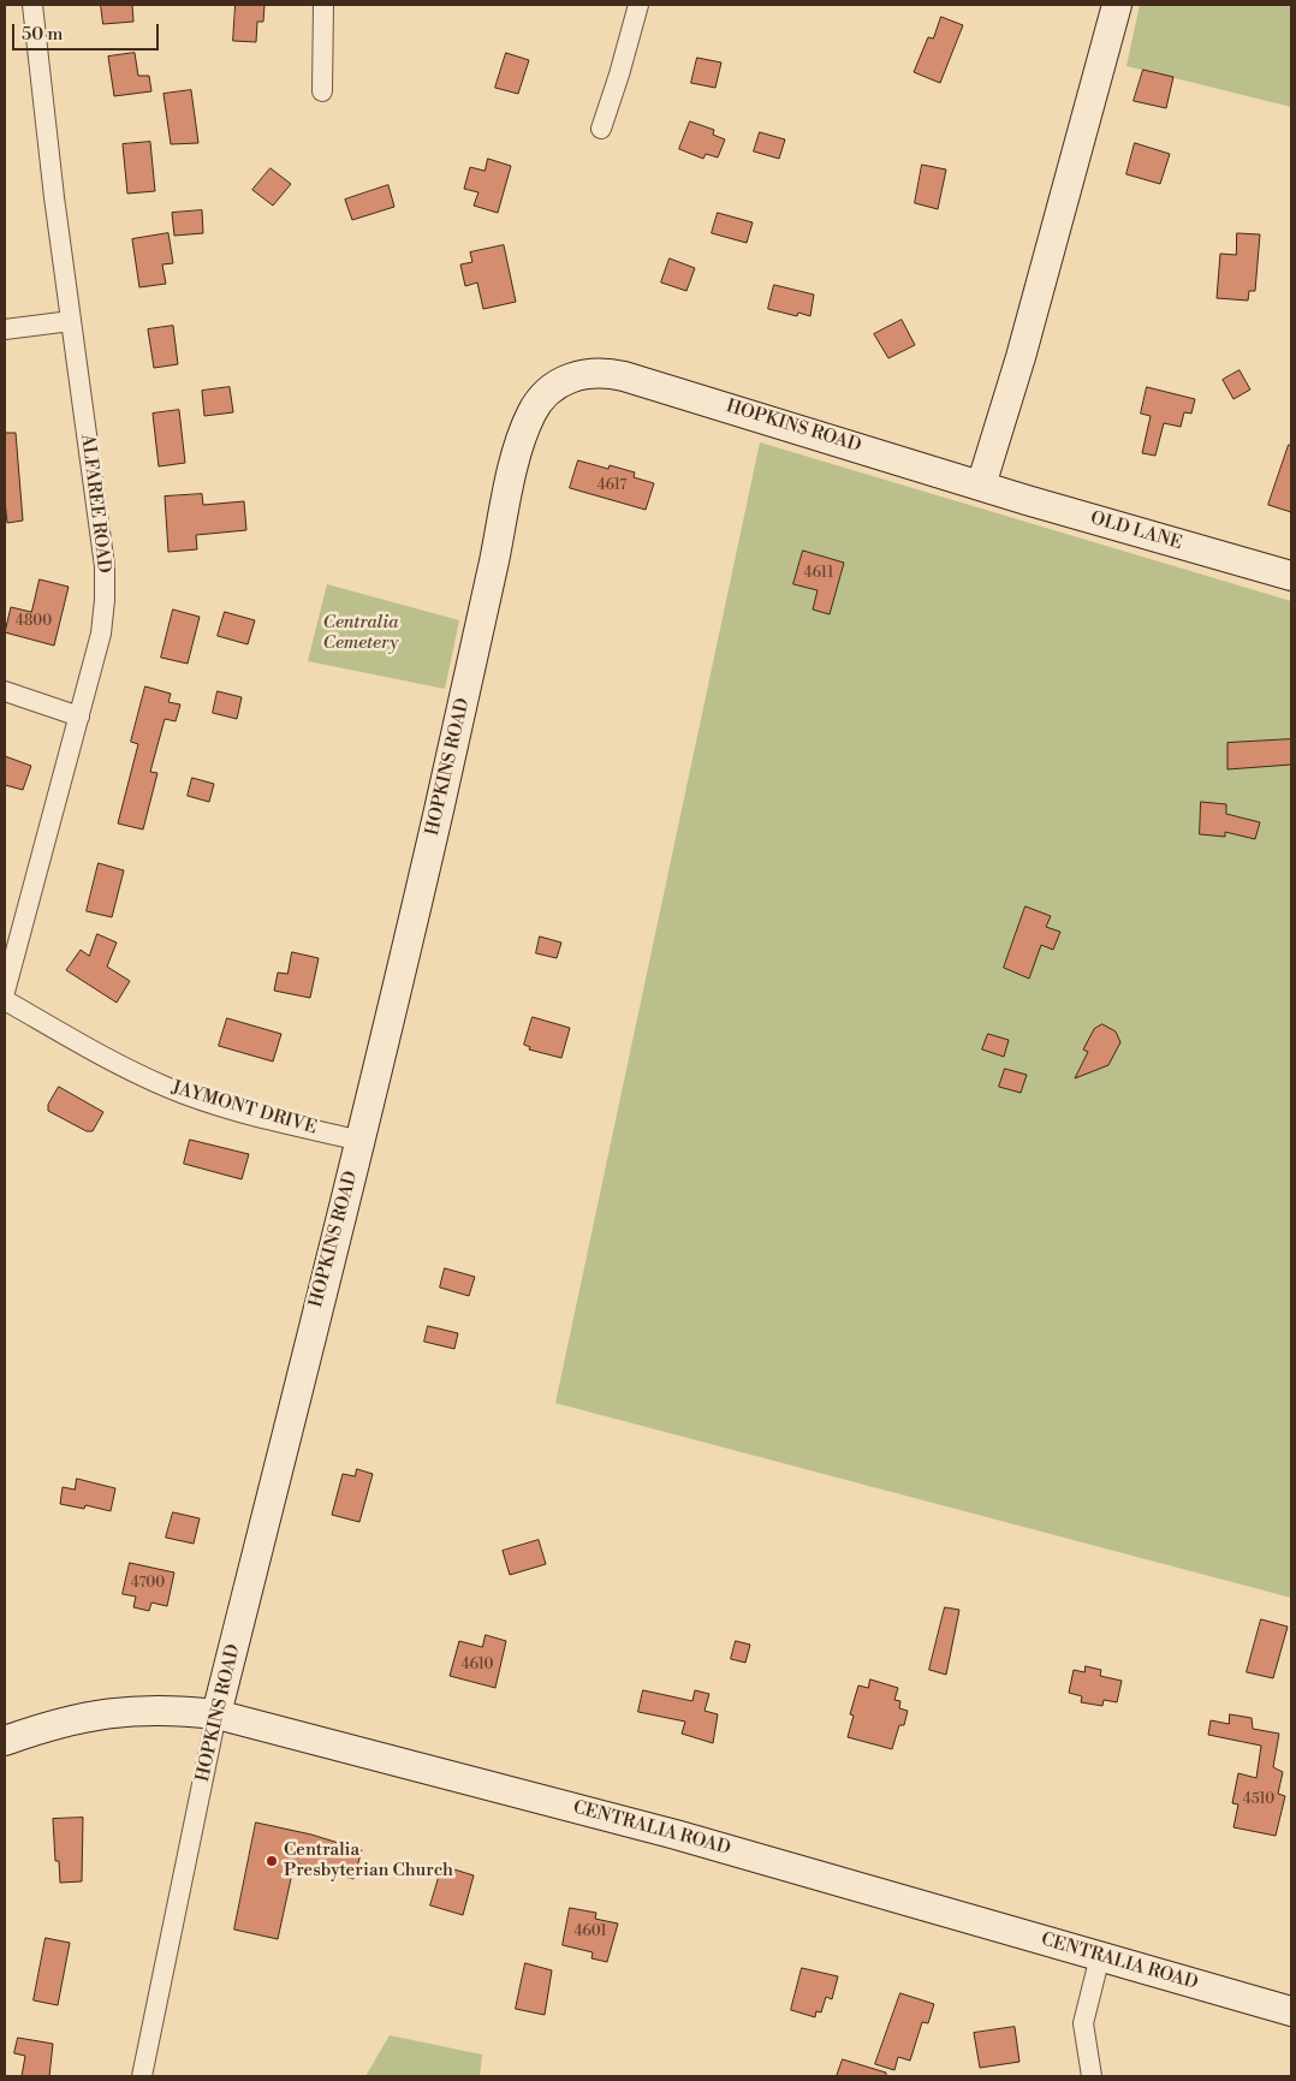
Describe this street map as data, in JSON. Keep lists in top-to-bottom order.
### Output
{
  "streets": {
    "main road": ["HOPKINS ROAD", "OLD LANE", "CENTRALIA ROAD"],
    "street": ["ALFAREE ROAD", "JAYMONT DRIVE"]
  },
  "crossings": [
    ["HOPKINS ROAD", "OLD LANE"],
    ["HOPKINS ROAD", "JAYMONT DRIVE"],
    ["HOPKINS ROAD", "CENTRALIA ROAD"]
  ],
  "parks": ["Centralia Cemetery"],
  "places": ["Centralia Presbyterian Church"],
  "house_numbers": [
    "4617",
    "4611",
    "4800",
    "4700",
    "4610",
    "4510",
    "4601"
  ],
  "scale_bar": "50 m"
}
